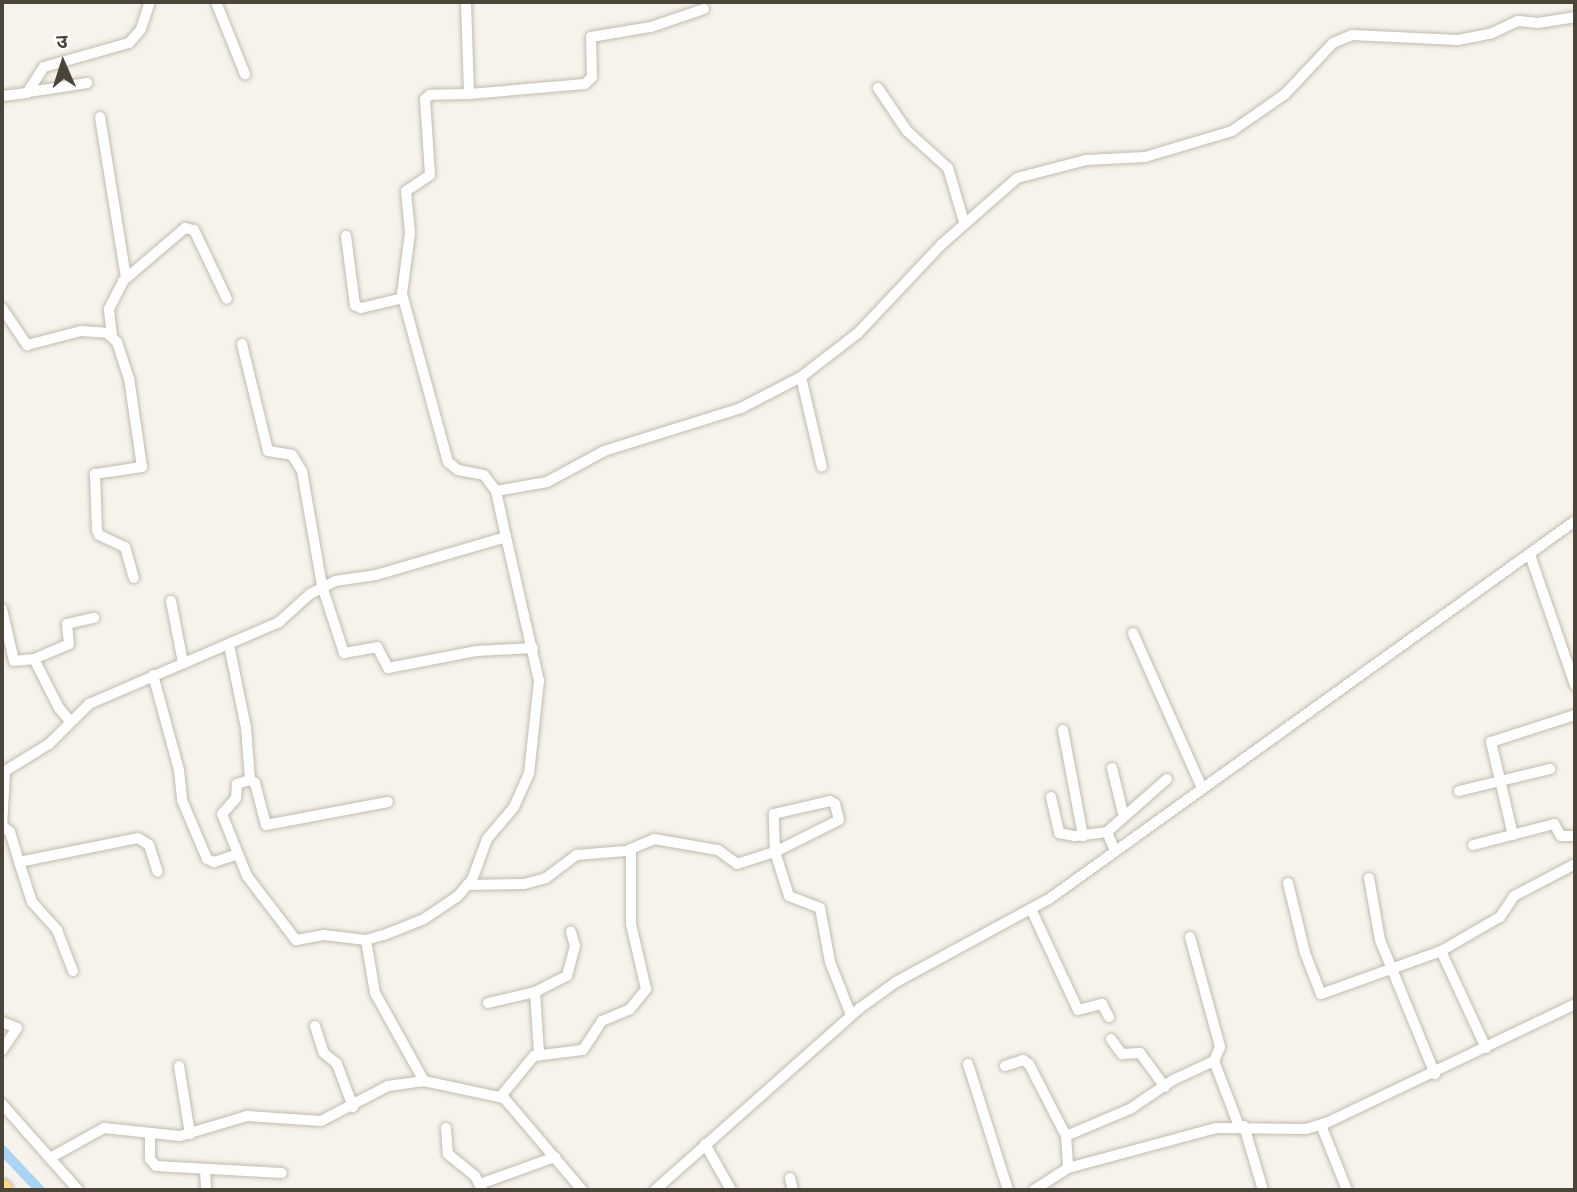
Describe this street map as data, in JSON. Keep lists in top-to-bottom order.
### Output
{
  "north": "top"
}
